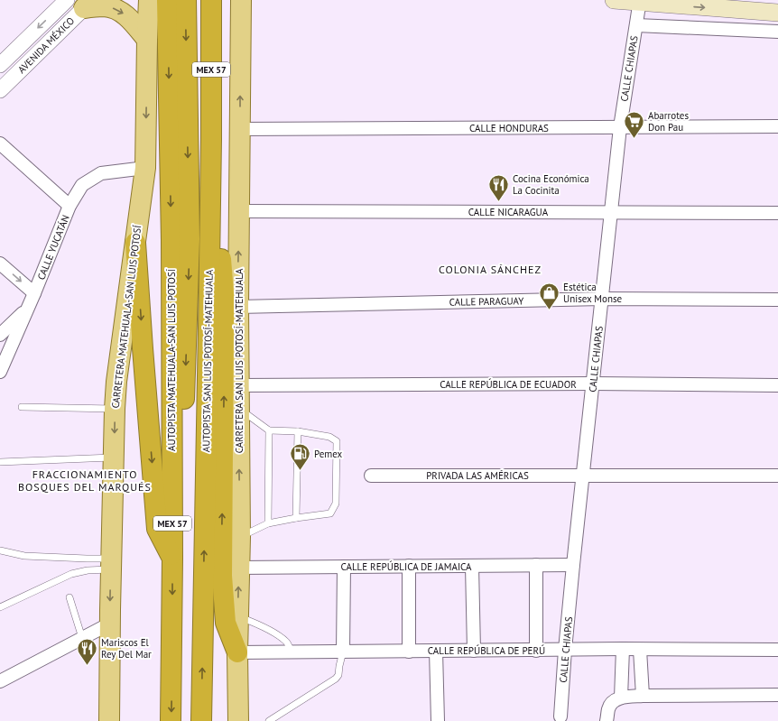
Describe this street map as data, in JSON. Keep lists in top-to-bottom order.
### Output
{
  "streets": {
    "highway": ["MEX 57", "AUTOPISTA MATEHUALA-SAN LUIS POTOSÍ", "AUTOPISTA SAN LUIS POTOSÍ-MATEHUALA"],
    "main road": ["CARRETERA MATEHUALA-SAN LUIS POTOSÍ", "CARRETERA SAN LUIS POTOSÍ-MATEHUALA"],
    "street": [
      "AVENIDA MÉXICO",
      "CALLE CHIAPAS",
      "CALLE HONDURAS",
      "CALLE NICARAGUA",
      "CALLE YUCATÁN",
      "CALLE PARAGUAY",
      "CALLE REPÚBLICA DE ECUADOR",
      "PRIVADA LAS AMÉRICAS",
      "CALLE REPÚBLICA DE JAMAICA",
      "CALLE REPÚBLICA DE PERÚ"
    ]
  },
  "crossings": [
    ["CALLE CHIAPAS", "CALLE HONDURAS"],
    ["CALLE CHIAPAS", "CALLE NICARAGUA"],
    ["CALLE CHIAPAS", "CALLE PARAGUAY"],
    ["CALLE CHIAPAS", "CALLE REPÚBLICA DE ECUADOR"],
    ["CALLE CHIAPAS", "PRIVADA LAS AMÉRICAS"],
    ["CALLE CHIAPAS", "CALLE REPÚBLICA DE JAMAICA"],
    ["CALLE CHIAPAS", "CALLE REPÚBLICA DE PERÚ"],
    ["MEX 57", "CALLE PARAGUAY"],
    ["MEX 57", "AUTOPISTA SAN LUIS POTOSÍ-MATEHUALA"],
    ["MEX 57", "CARRETERA SAN LUIS POTOSÍ-MATEHUALA"],
    ["CALLE HONDURAS", "CARRETERA SAN LUIS POTOSÍ-MATEHUALA"],
    ["CALLE NICARAGUA", "CARRETERA SAN LUIS POTOSÍ-MATEHUALA"],
    ["CALLE YUCATÁN", "CARRETERA MATEHUALA-SAN LUIS POTOSÍ"],
    ["CALLE PARAGUAY", "AUTOPISTA SAN LUIS POTOSÍ-MATEHUALA"],
    ["CALLE PARAGUAY", "CARRETERA SAN LUIS POTOSÍ-MATEHUALA"],
    ["AUTOPISTA SAN LUIS POTOSÍ-MATEHUALA", "CARRETERA SAN LUIS POTOSÍ-MATEHUALA"],
    ["CARRETERA SAN LUIS POTOSÍ-MATEHUALA", "CALLE REPÚBLICA DE ECUADOR"],
    ["CARRETERA SAN LUIS POTOSÍ-MATEHUALA", "CALLE REPÚBLICA DE JAMAICA"],
    ["CARRETERA SAN LUIS POTOSÍ-MATEHUALA", "CALLE REPÚBLICA DE PERÚ"]
  ],
  "one_way": ["CARRETERA SAN LUIS POTOSÍ-MATEHUALA"],
  "districts": ["COLONIA SÁNCHEZ", "FRACCIONAMIENTO BOSQUES DEL MARQUÉS"],
  "places": {
    "supermarket": ["Abarrotes Don Pau"],
    "restaurant": ["Cocina Económica La Cocinita", "Mariscos El Rey Del Mar"],
    "shop": ["Estética Unisex Monse"],
    "fuel station": ["Pemex"]
  }
}
